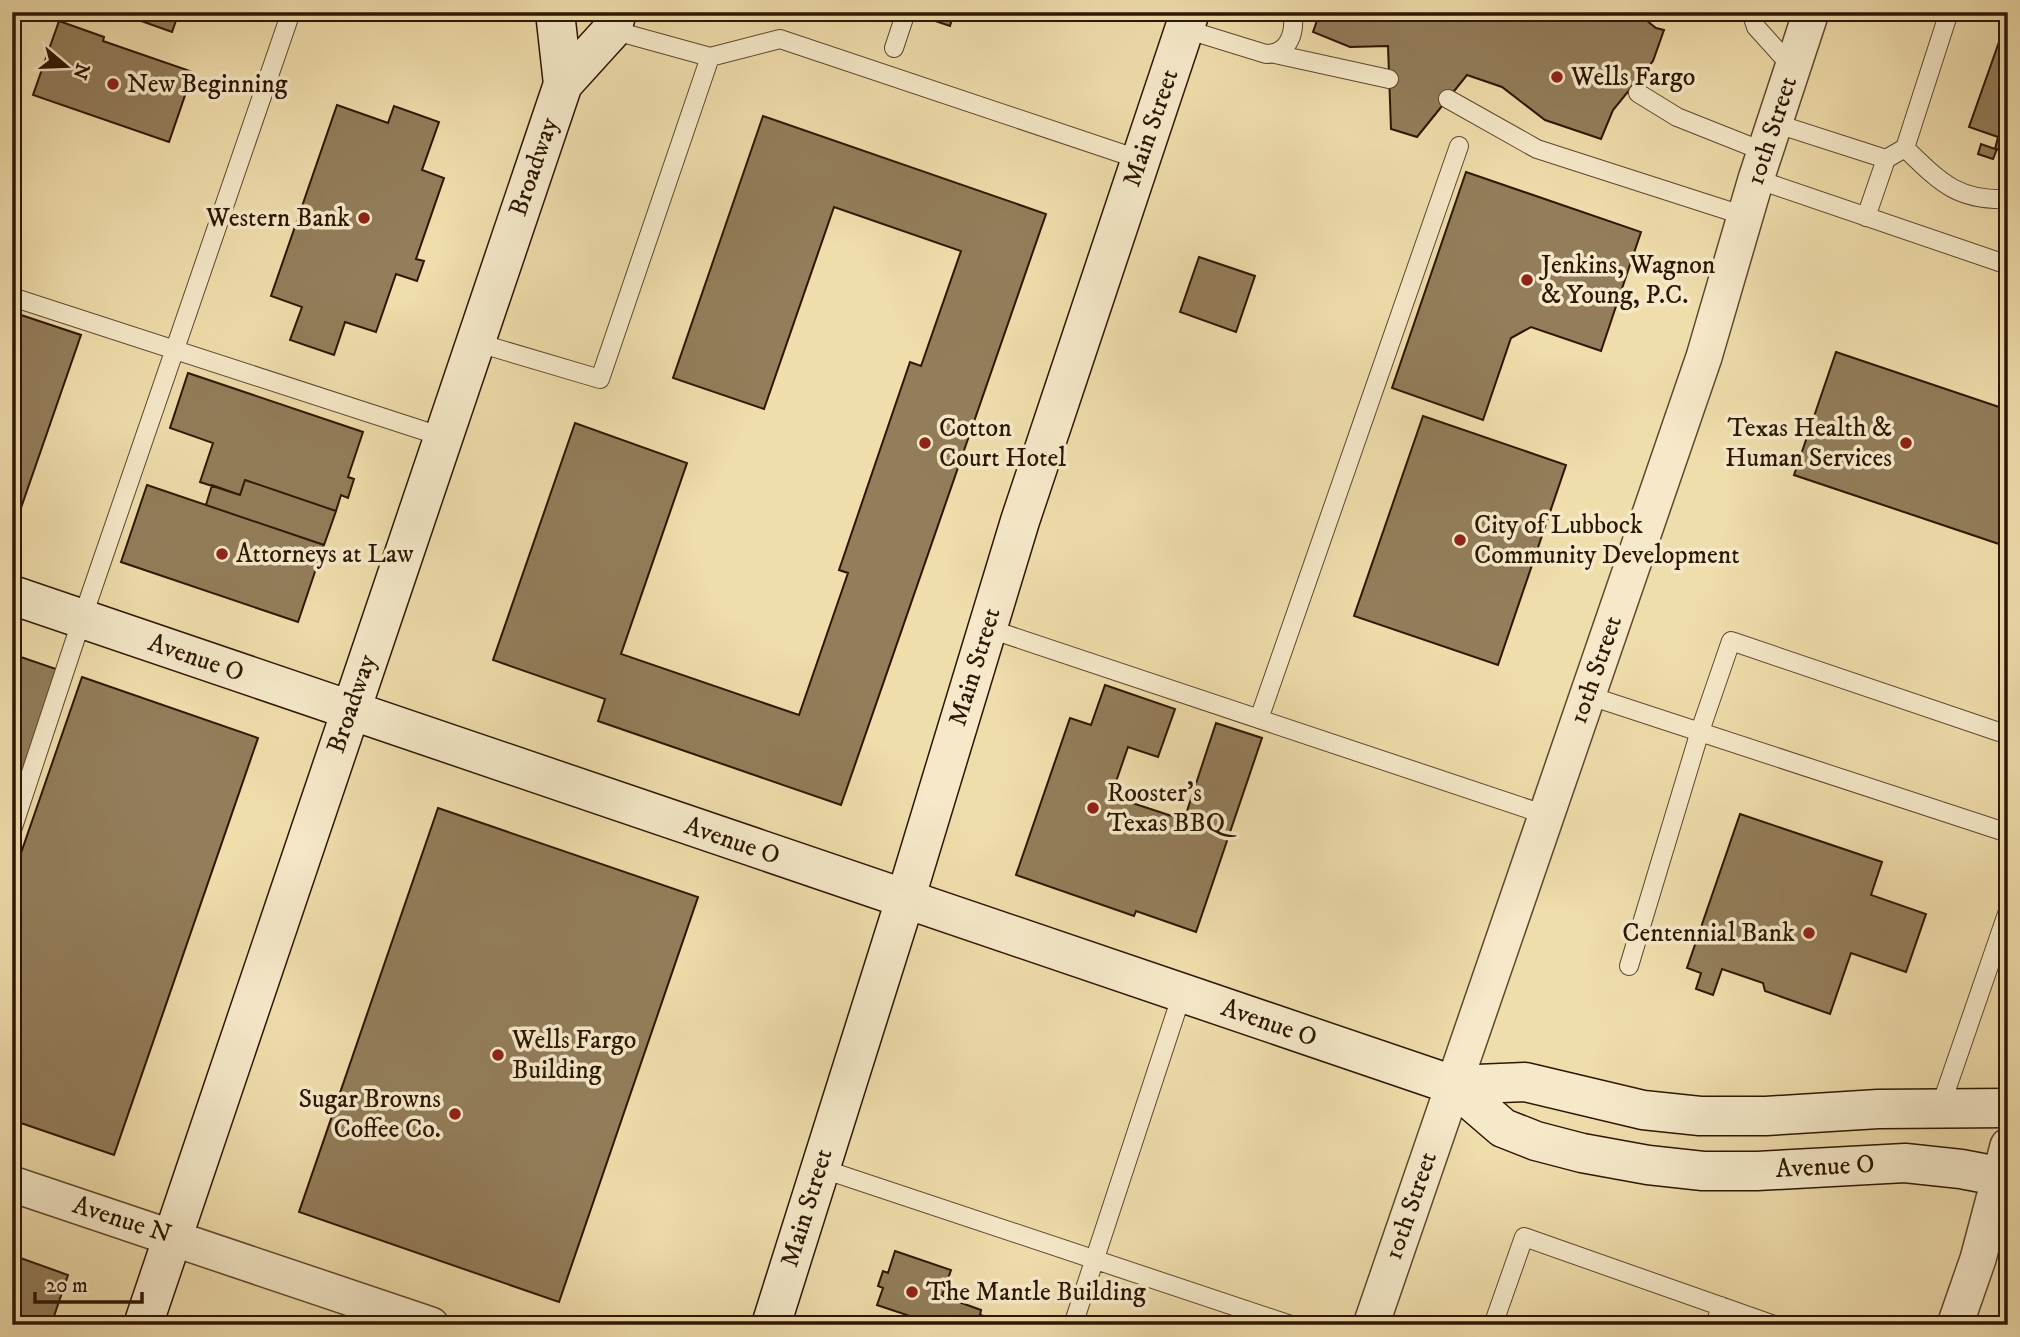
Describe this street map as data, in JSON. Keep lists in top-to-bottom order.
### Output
{
  "streets": {
    "street": [
      "Main Street",
      "10th Street",
      "Broadway",
      "Avenue O",
      "Avenue N"
    ]
  },
  "crossings": [
    ["Main Street", "Avenue O"],
    ["10th Street", "Avenue O"],
    ["Broadway", "Avenue O"],
    ["Broadway", "Avenue N"]
  ],
  "places": [
    "Wells Fargo",
    "New Beginning",
    "Western Bank",
    "Jenkins, Wagnon & Young, P.C.",
    "Cotton Court Hotel",
    "Texas Health & Human Services",
    "City of Lubbock Community Development",
    "Attorneys at Law",
    "Rooster's Texas BBQ",
    "Centennial Bank",
    "Wells Fargo Building",
    "Sugar Browns Coffee Co.",
    "The Mantle Building"
  ],
  "scale_bar": "20 m",
  "north": "right"
}
